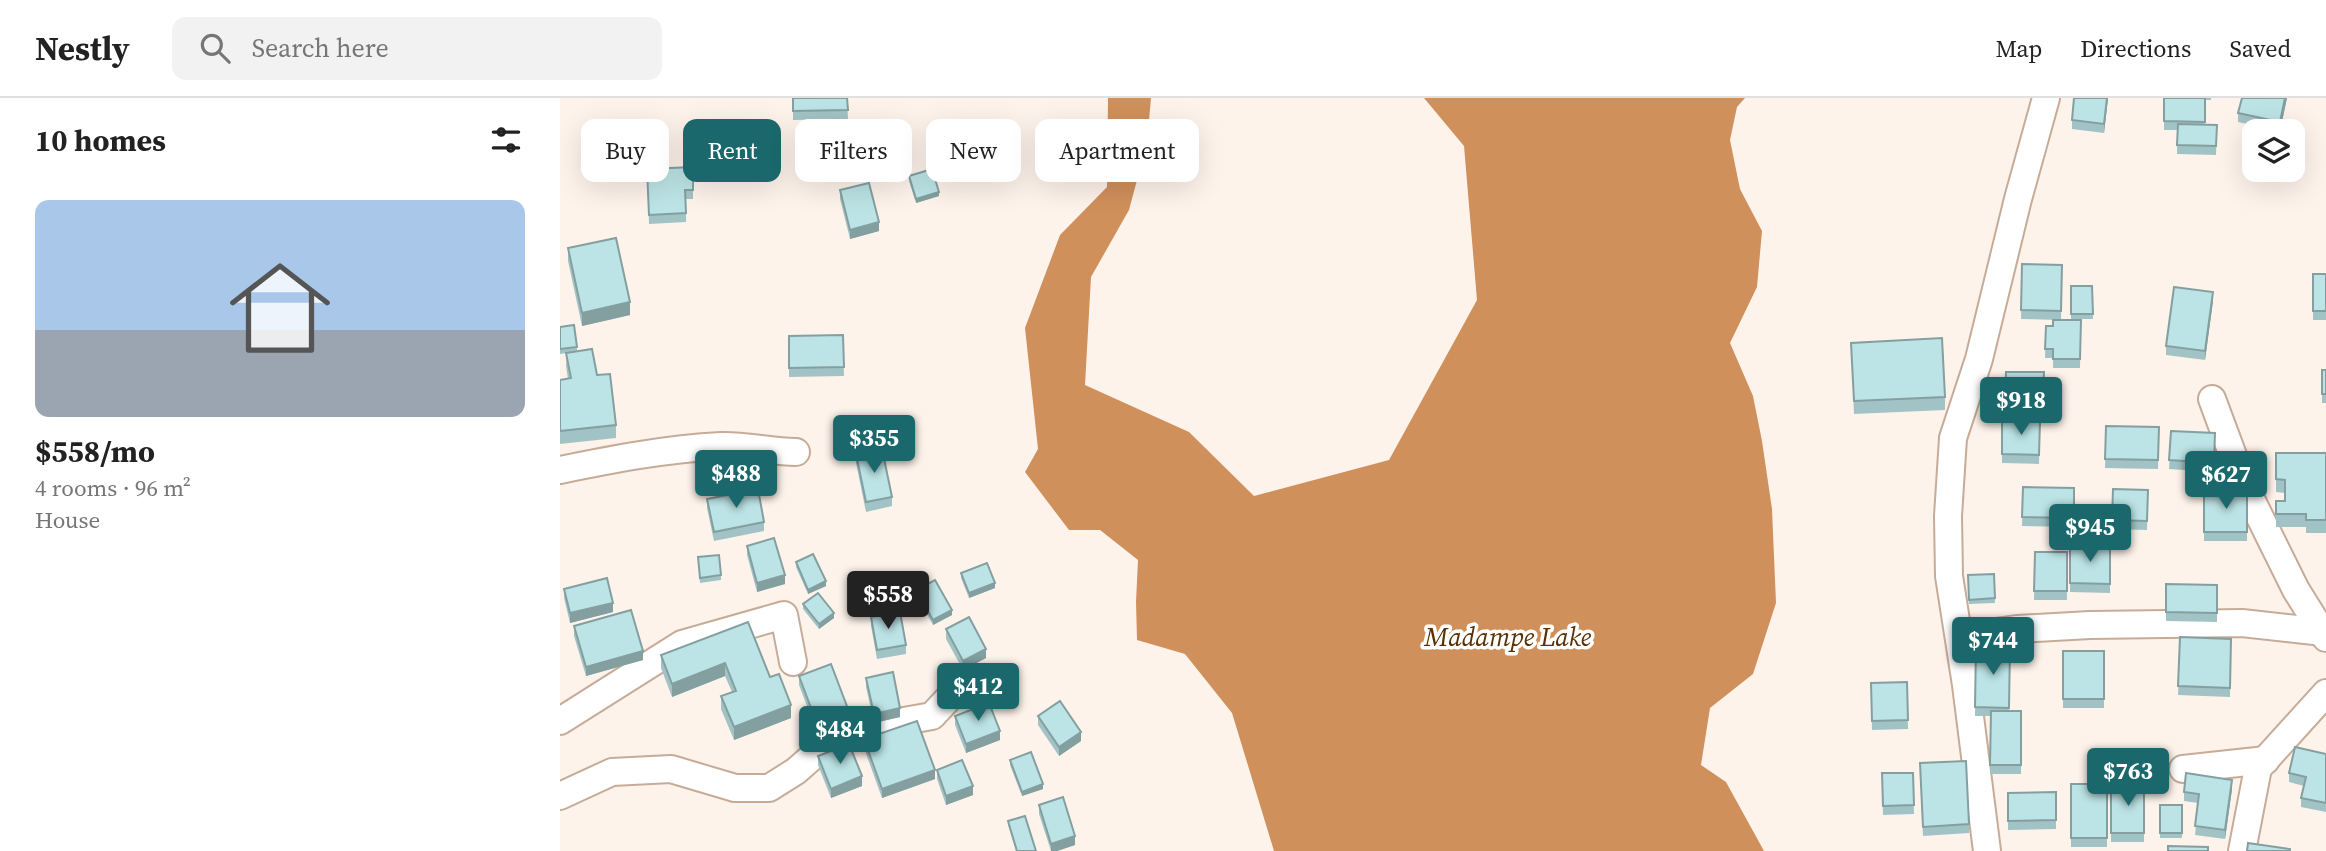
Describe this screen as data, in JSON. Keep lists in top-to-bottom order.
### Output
{
  "water": ["Madampe Lake"],
  "page": {
    "header": "Nestly",
    "search": "Search here",
    "nav": ["Map", "Directions", "Saved"],
    "heading": "10 homes",
    "chip": [
      "Buy",
      "Rent",
      "Filters",
      "New",
      "Apartment"
    ],
    "list": [
      {
        "name": "$558/mo",
        "note": "4 rooms · 96 m² · House"
      }
    ],
    "price": [
      "$918",
      "$355",
      "$488",
      "$627",
      "$945",
      "$558",
      "$744",
      "$412",
      "$484",
      "$763"
    ]
  }
}
